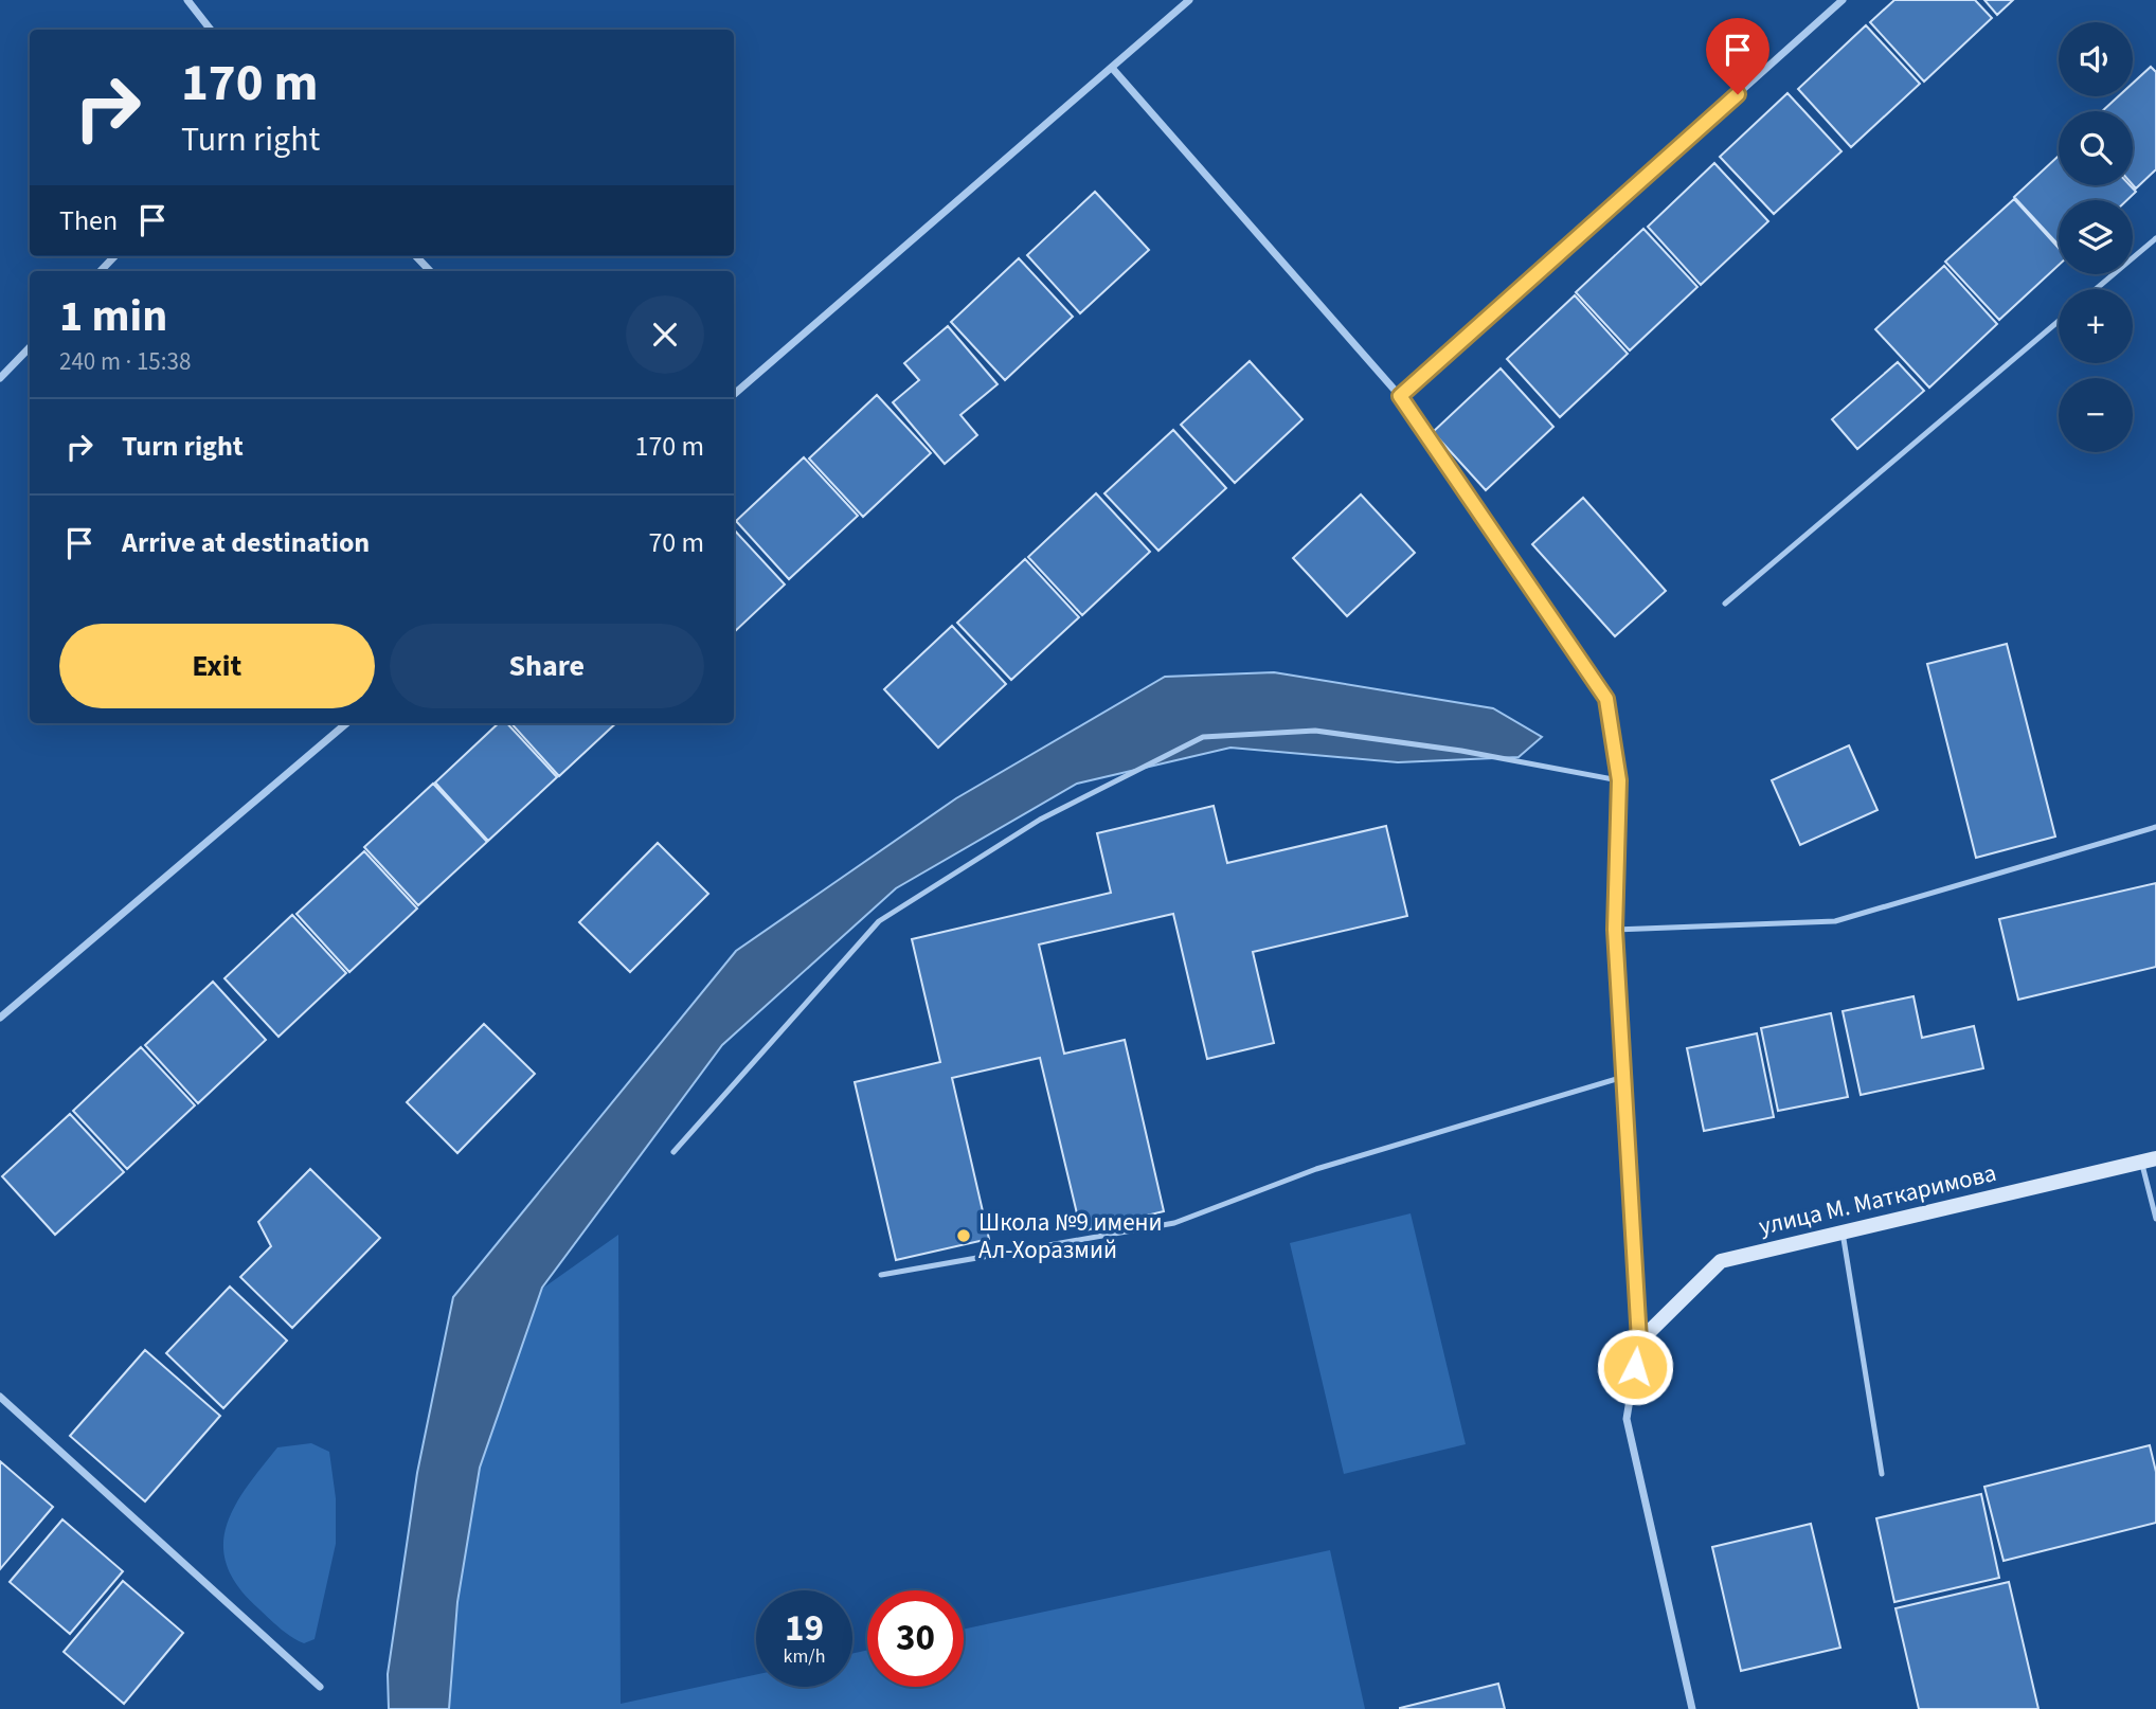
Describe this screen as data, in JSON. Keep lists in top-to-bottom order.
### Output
{
  "streets": {
    "street": ["улица М. Маткаримова"]
  },
  "places": ["Школа №9 имени Ал-Хоразмий"],
  "page": {
    "map_buttons": ["+", "−"],
    "turn": ["170 m", "Turn right"],
    "then": "Then",
    "heading": ["1 min", "240 m · 15:38"],
    "list": [
      {
        "name": "Turn right",
        "value": "170 m"
      },
      {
        "name": "Arrive at destination",
        "value": "70 m"
      }
    ],
    "buttons": ["Exit", "Share"],
    "speed": "19 km/h",
    "limit": "30"
  }
}
